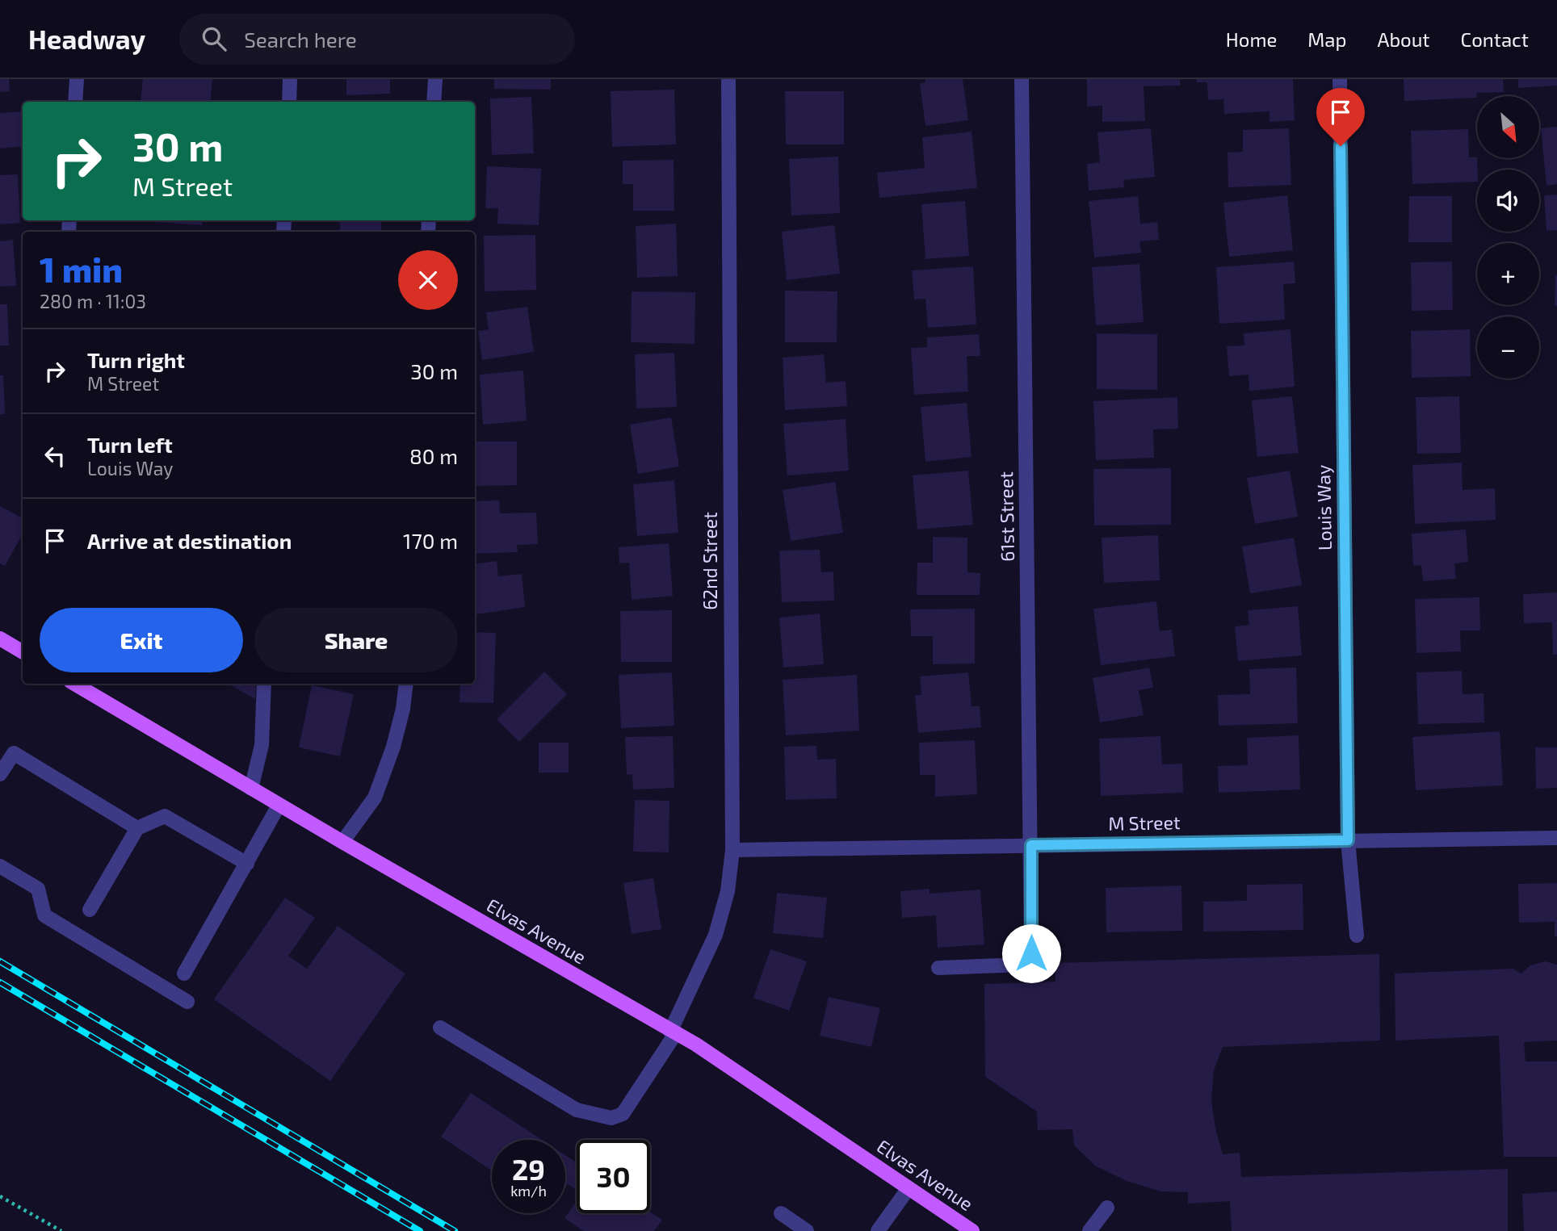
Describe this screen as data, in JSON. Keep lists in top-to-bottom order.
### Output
{
  "streets": {
    "main road": ["Elvas Avenue"],
    "street": [
      "Louis Way",
      "61st Street",
      "62nd Street",
      "M Street"
    ]
  },
  "crossings": [
    ["Louis Way", "M Street"],
    ["61st Street", "M Street"],
    ["62nd Street", "M Street"],
    ["62nd Street", "Elvas Avenue"]
  ],
  "north": "bottom right",
  "page": {
    "header": "Headway",
    "search": "Search here",
    "nav": [
      "Home",
      "Map",
      "About",
      "Contact"
    ],
    "map_buttons": ["+", "−"],
    "turn": ["30 m", "M Street"],
    "heading": ["1 min", "280 m · 11:03"],
    "list": [
      {
        "name": "Turn right",
        "note": "M Street",
        "value": "30 m"
      },
      {
        "name": "Turn left",
        "note": "Louis Way",
        "value": "80 m"
      },
      {
        "name": "Arrive at destination",
        "value": "170 m"
      }
    ],
    "buttons": ["Exit", "Share"],
    "speed": "29 km/h",
    "limit": "30"
  }
}
